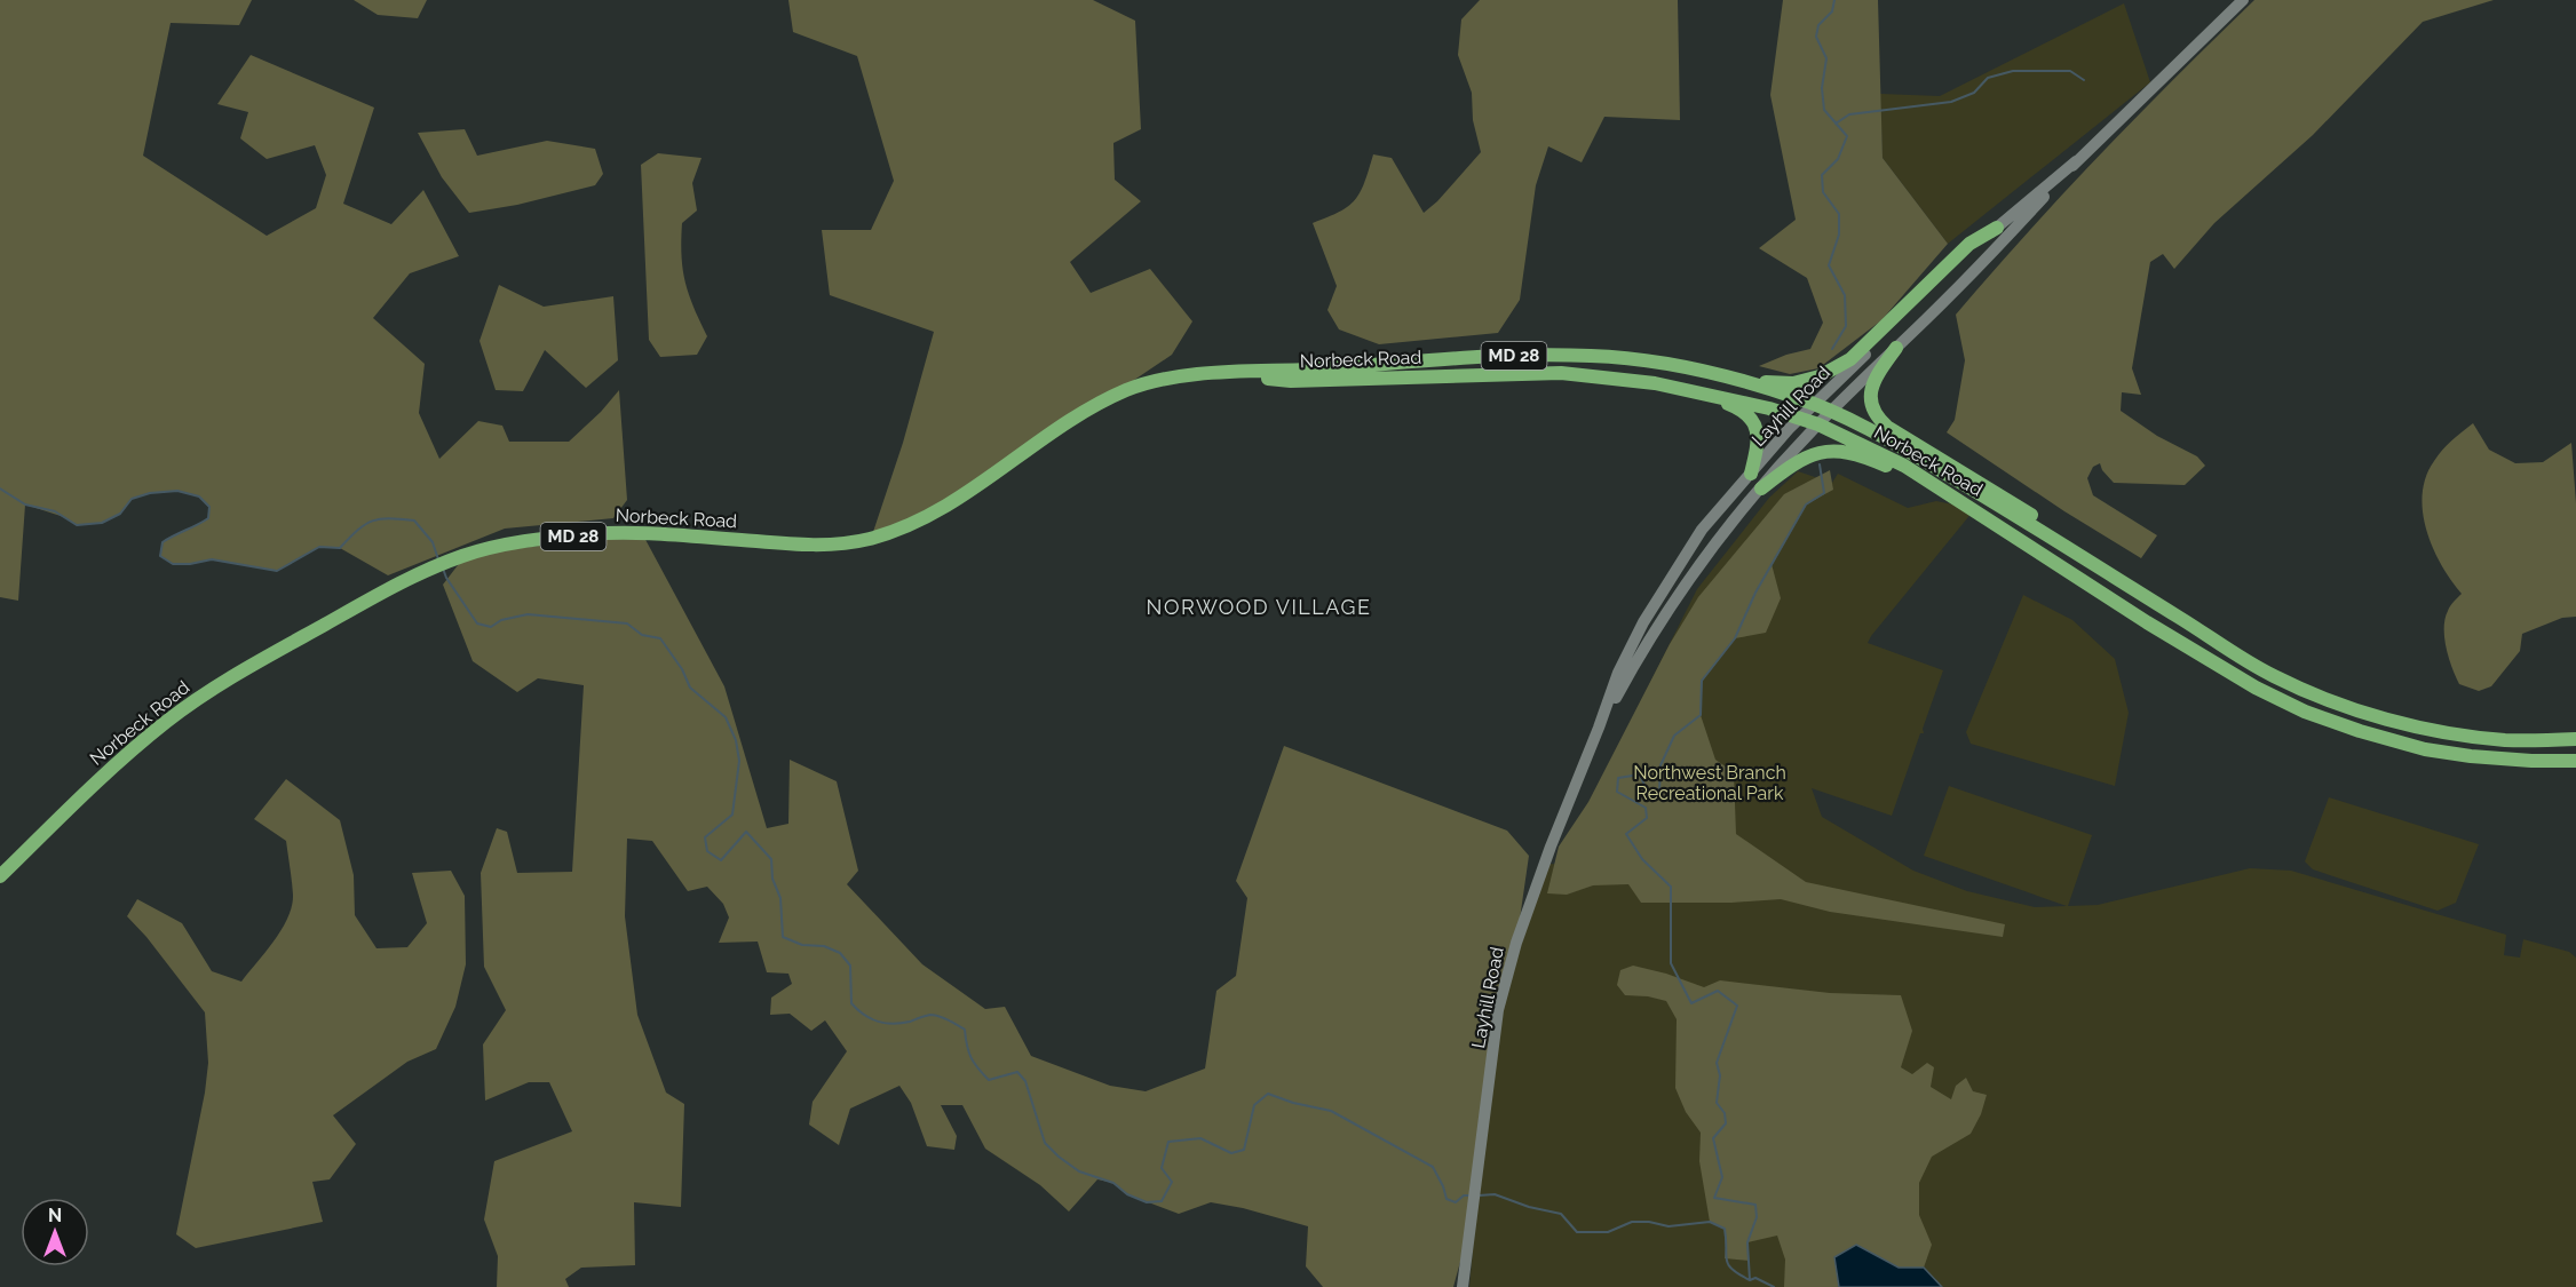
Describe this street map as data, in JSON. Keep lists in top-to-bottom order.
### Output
{
  "streets": {
    "main road": ["MD 28", "Norbeck Road", "Layhill Road"]
  },
  "crossings": [
    ["Norbeck Road", "Layhill Road"]
  ],
  "districts": ["NORWOOD VILLAGE"],
  "parks": ["Northwest Branch Recreational Park"],
  "north": "top"
}
